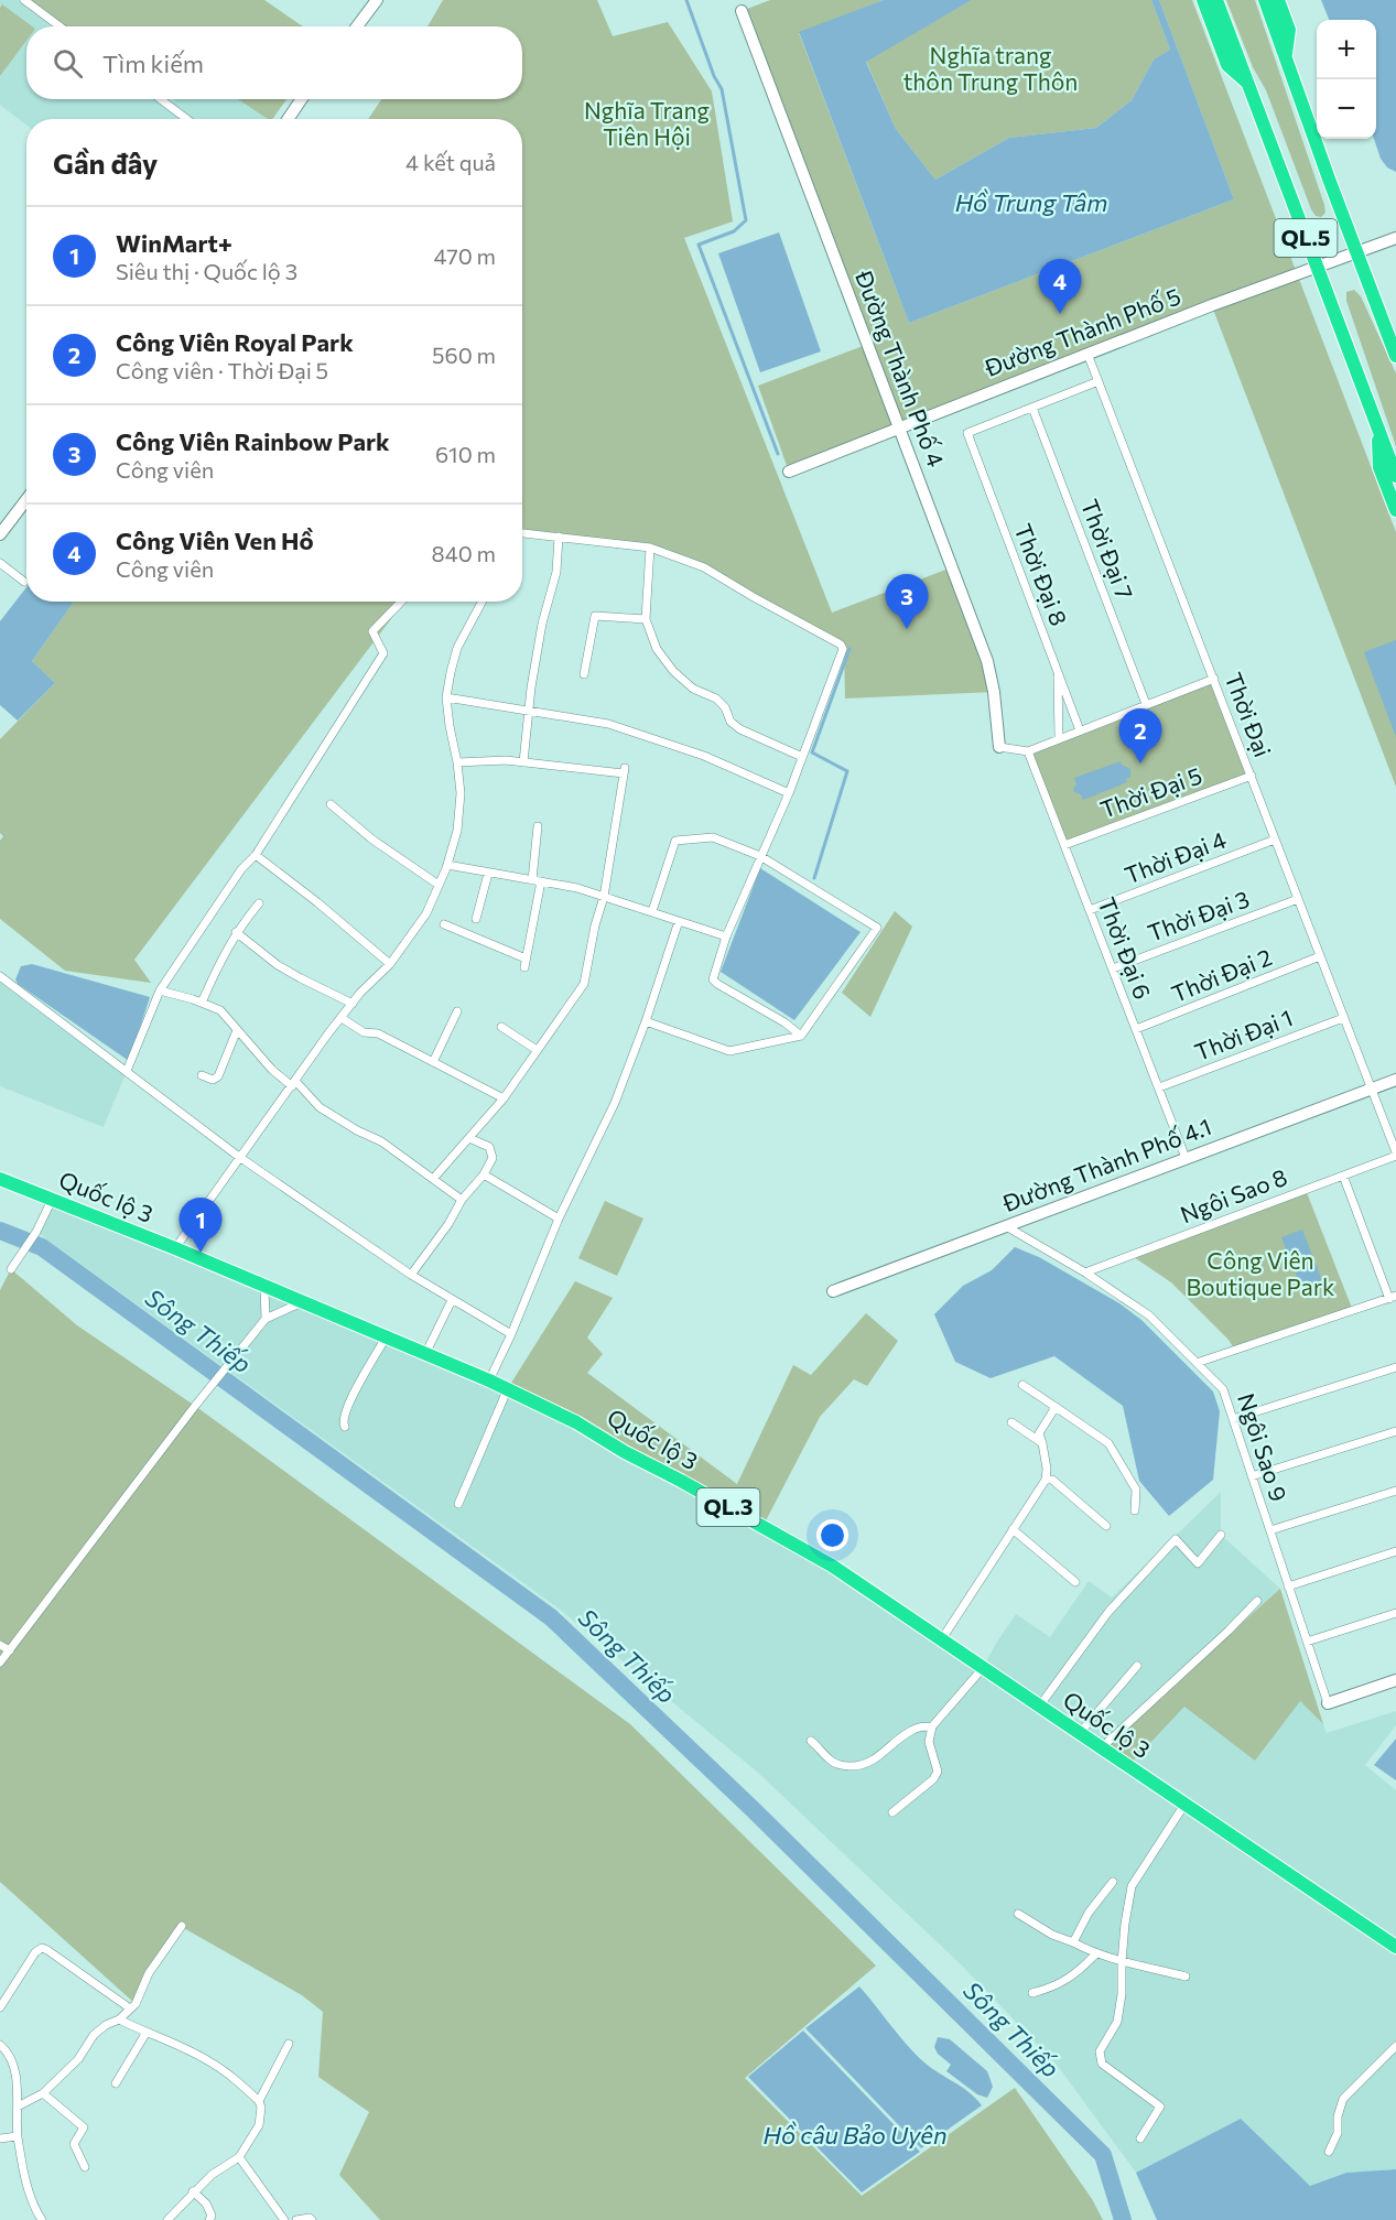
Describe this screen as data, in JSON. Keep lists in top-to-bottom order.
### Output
{
  "streets": {
    "highway": ["QL.5", "Quốc lộ 3", "QL.3"],
    "street": [
      "Đường Thành Phố 5",
      "Đường Thành Phố 4",
      "Thời Đại 7",
      "Thời Đại 8",
      "Thời Đại",
      "Thời Đại 5",
      "Thời Đại 4",
      "Thời Đại 3",
      "Thời Đại 6",
      "Thời Đại 2",
      "Thời Đại 1",
      "Đường Thành Phố 4.1",
      "Ngôi Sao 8",
      "Ngôi Sao 9"
    ]
  },
  "crossings": [
    ["QL.5", "Đường Thành Phố 5"],
    ["Đường Thành Phố 5", "Đường Thành Phố 4"],
    ["Đường Thành Phố 5", "Thời Đại"],
    ["Thời Đại 7", "Thời Đại 8"],
    ["Thời Đại", "Thời Đại 5"],
    ["Thời Đại", "Thời Đại 4"],
    ["Thời Đại", "Thời Đại 3"],
    ["Thời Đại", "Thời Đại 2"],
    ["Thời Đại", "Thời Đại 1"],
    ["Thời Đại", "Đường Thành Phố 4.1"],
    ["Thời Đại", "Ngôi Sao 8"],
    ["Thời Đại 5", "Thời Đại 6"],
    ["Thời Đại 4", "Thời Đại 6"],
    ["Thời Đại 3", "Thời Đại 6"],
    ["Thời Đại 6", "Thời Đại 2"],
    ["Thời Đại 6", "Thời Đại 1"],
    ["Thời Đại 6", "Đường Thành Phố 4.1"],
    ["Đường Thành Phố 4.1", "Ngôi Sao 9"],
    ["Ngôi Sao 8", "Ngôi Sao 9"]
  ],
  "water": ["Hồ Trung Tâm", "Sông Thiếp", "Hồ câu Bảo Uyên"],
  "parks": ["Nghĩa trang thôn Trung Thôn", "Nghĩa Trang Tiên Hội", "Công Viên Boutique Park"],
  "page": {
    "map_buttons": ["+", "−"],
    "search": "Tìm kiếm",
    "heading": ["Gần đây", "4 kết quả"],
    "list": [
      {
        "mark": "1",
        "name": "WinMart+",
        "note": "Siêu thị · Quốc lộ 3",
        "value": "470 m"
      },
      {
        "mark": "2",
        "name": "Công Viên Royal Park",
        "note": "Công viên · Thời Đại 5",
        "value": "560 m"
      },
      {
        "mark": "3",
        "name": "Công Viên Rainbow Park",
        "note": "Công viên",
        "value": "610 m"
      },
      {
        "mark": "4",
        "name": "Công Viên Ven Hồ",
        "note": "Công viên",
        "value": "840 m"
      }
    ],
    "pins": [
      "4",
      "3",
      "2",
      "1"
    ]
  }
}
